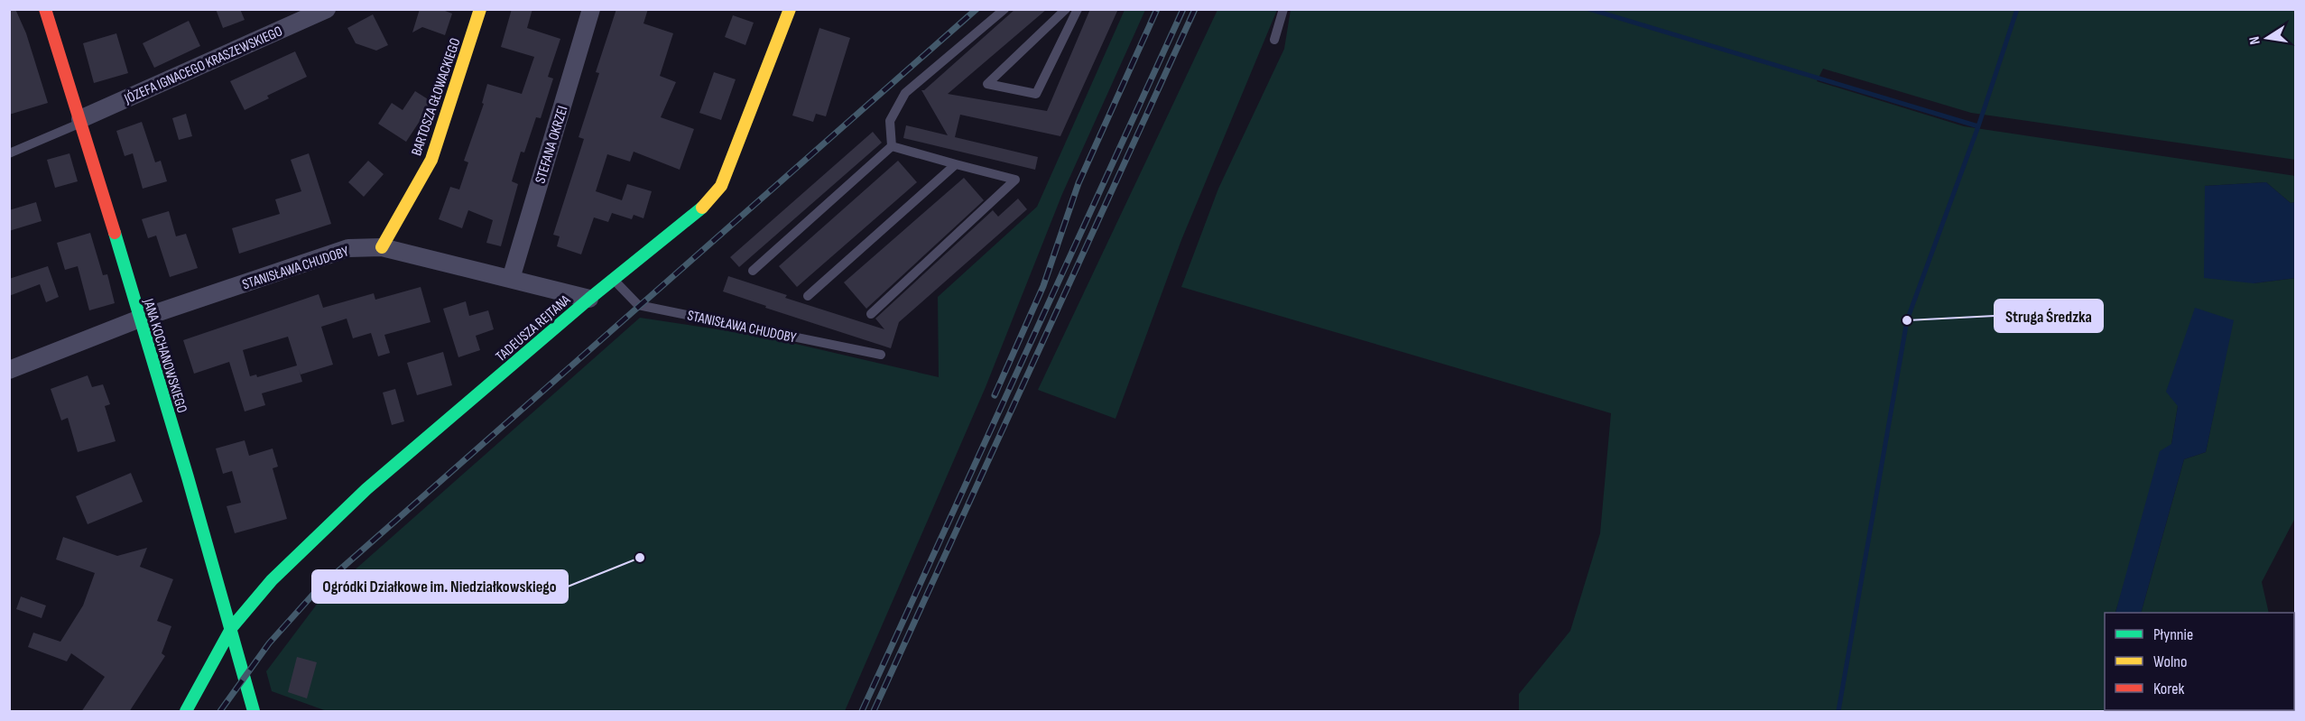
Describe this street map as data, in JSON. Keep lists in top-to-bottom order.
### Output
{
  "streets": {
    "street": [
      "JÓZEFA IGNACEGO KRASZEWSKIEGO",
      "BARTOSZA GŁOWACKIEGO",
      "STEFANA OKRZEI",
      "STANISŁAWA CHUDOBY",
      "TADEUSZA REJTANA",
      "JANA KOCHANOWSKIEGO"
    ]
  },
  "crossings": [
    ["JÓZEFA IGNACEGO KRASZEWSKIEGO", "JANA KOCHANOWSKIEGO"],
    ["BARTOSZA GŁOWACKIEGO", "STANISŁAWA CHUDOBY"],
    ["STEFANA OKRZEI", "STANISŁAWA CHUDOBY"],
    ["STANISŁAWA CHUDOBY", "TADEUSZA REJTANA"],
    ["STANISŁAWA CHUDOBY", "JANA KOCHANOWSKIEGO"],
    ["TADEUSZA REJTANA", "JANA KOCHANOWSKIEGO"]
  ],
  "places": ["Struga Średzka", "Ogródki Działkowe im. Niedziałkowskiego"],
  "legend": ["Płynnie", "Wolno", "Korek"],
  "north": "left"
}
